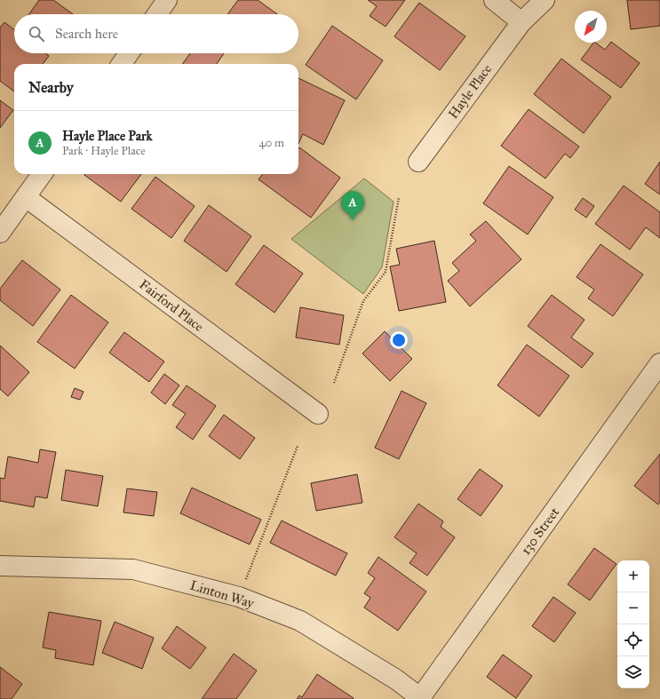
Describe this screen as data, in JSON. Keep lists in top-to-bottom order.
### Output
{
  "streets": {
    "street": [
      "Hayle Place",
      "Fairford Place",
      "130 Street",
      "Linton Way"
    ]
  },
  "crossings": [
    ["130 Street", "Linton Way"]
  ],
  "north": "bottom left",
  "page": {
    "search": "Search here",
    "heading": "Nearby",
    "list": [
      {
        "mark": "A",
        "name": "Hayle Place Park",
        "note": "Park · Hayle Place",
        "value": "40 m"
      }
    ],
    "pins": "A",
    "map_buttons": ["+", "−"]
  }
}
